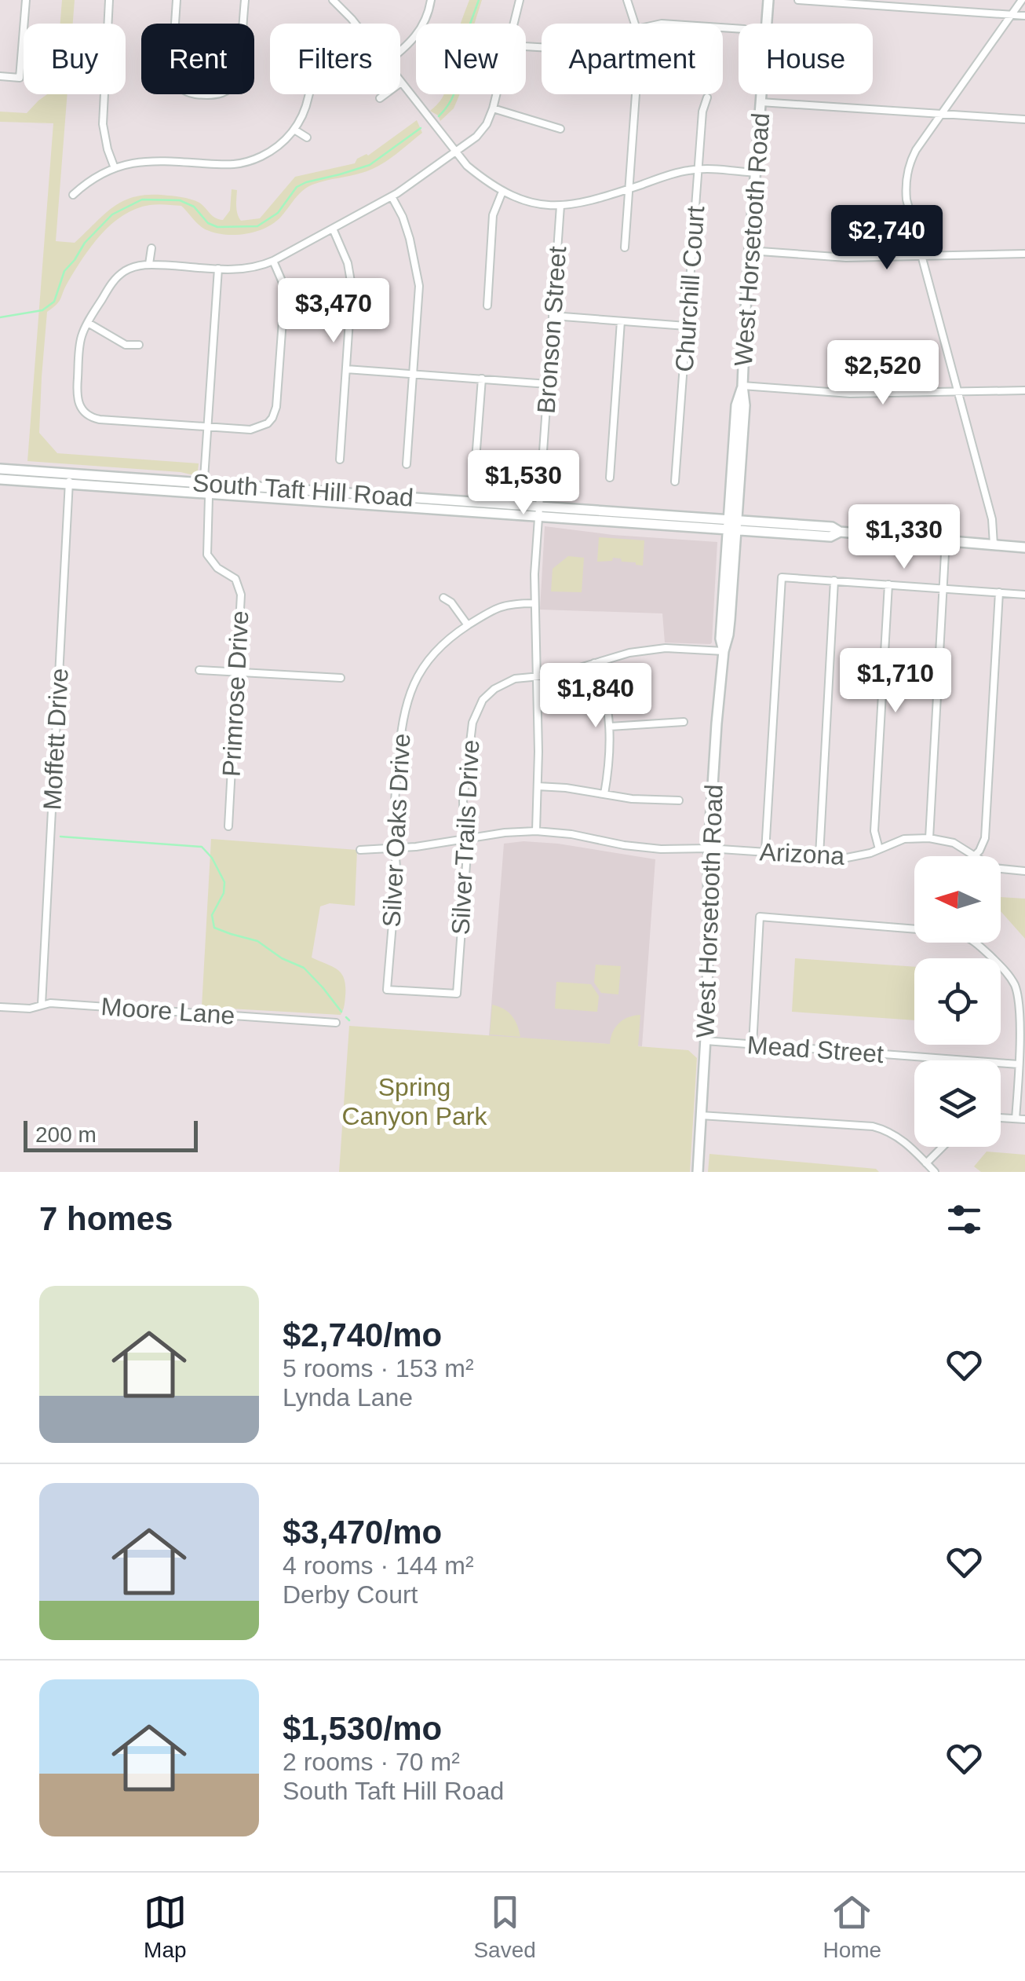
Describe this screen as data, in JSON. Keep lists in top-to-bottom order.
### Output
{
  "streets": {
    "main road": ["West Horsetooth Road", "South Taft Hill Road"],
    "street": [
      "Churchill Court",
      "Bronson Street",
      "Primrose Drive",
      "Moffett Drive",
      "Silver Oaks Drive",
      "Silver Trails Drive",
      "Arizona",
      "Moore Lane",
      "Mead Street"
    ]
  },
  "crossings": [
    ["West Horsetooth Road", "South Taft Hill Road"],
    ["West Horsetooth Road", "Silver Trails Drive"],
    ["West Horsetooth Road", "Arizona"],
    ["West Horsetooth Road", "Mead Street"],
    ["Bronson Street", "South Taft Hill Road"],
    ["Bronson Street", "Silver Oaks Drive"],
    ["Bronson Street", "Silver Trails Drive"],
    ["Bronson Street", "Arizona"],
    ["South Taft Hill Road", "Primrose Drive"],
    ["South Taft Hill Road", "Moffett Drive"],
    ["Moffett Drive", "Moore Lane"],
    ["Silver Oaks Drive", "Silver Trails Drive"],
    ["Silver Oaks Drive", "Arizona"],
    ["Silver Trails Drive", "Arizona"]
  ],
  "parks": ["Spring Canyon Park"],
  "scale_bar": "200 m",
  "north": "left",
  "page": {
    "chip": [
      "Buy",
      "Rent",
      "Filters",
      "New",
      "Apartment",
      "House"
    ],
    "price": [
      "$2,740",
      "$3,470",
      "$2,520",
      "$1,530",
      "$1,330",
      "$1,710",
      "$1,840"
    ],
    "scale": "200 m",
    "heading": "7 homes",
    "list": [
      {
        "name": "$2,740/mo",
        "note": "5 rooms · 153 m² · Lynda Lane"
      },
      {
        "name": "$3,470/mo",
        "note": "4 rooms · 144 m² · Derby Court"
      },
      {
        "name": "$1,530/mo",
        "note": "2 rooms · 70 m² · South Taft Hill Road"
      }
    ],
    "tabs": ["Map", "Saved", "Home"]
  }
}
